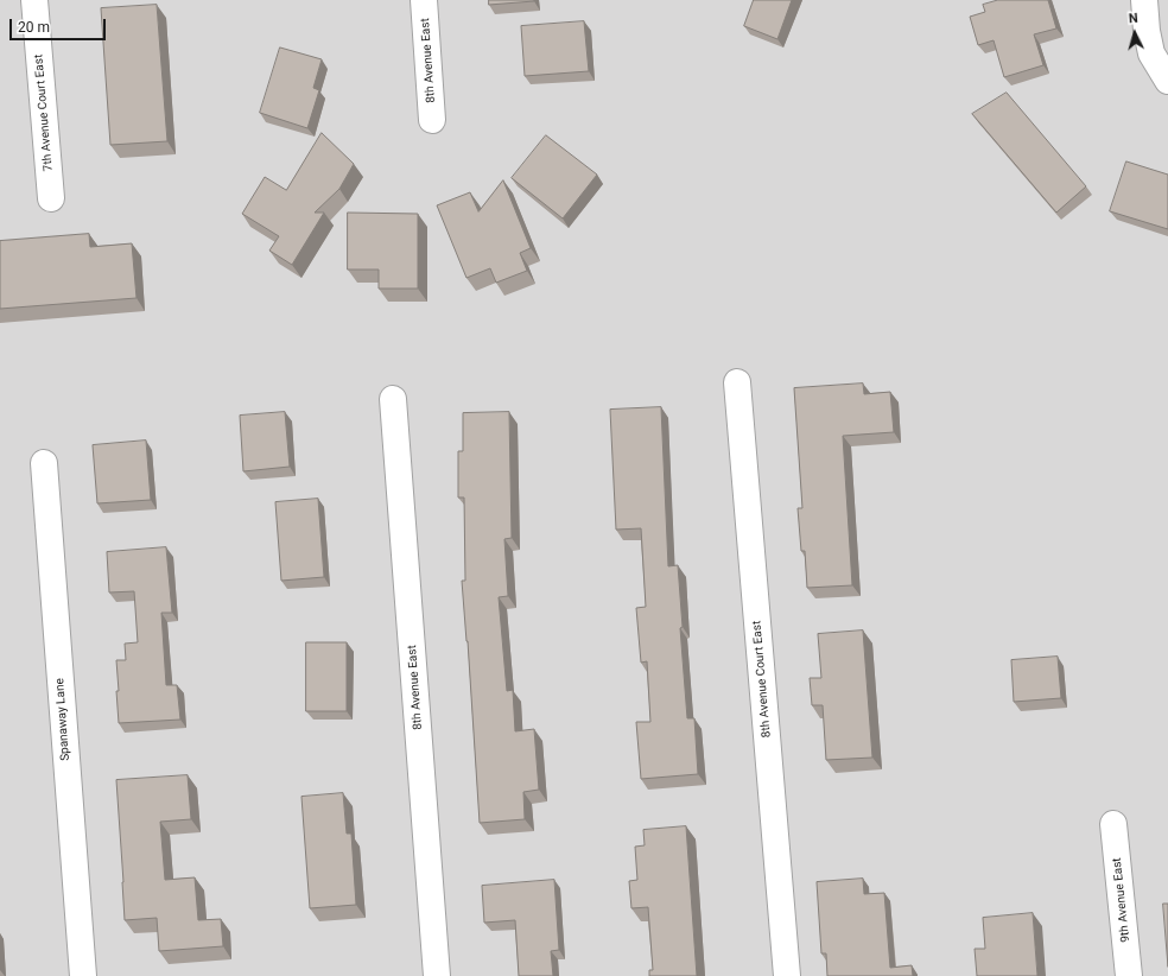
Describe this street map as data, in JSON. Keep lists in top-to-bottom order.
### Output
{
  "streets": {
    "street": [
      "8th Avenue East",
      "7th Avenue Court East",
      "8th Avenue Court East",
      "Spanaway Lane",
      "9th Avenue East"
    ]
  },
  "scale_bar": "20 m",
  "north": "top"
}
